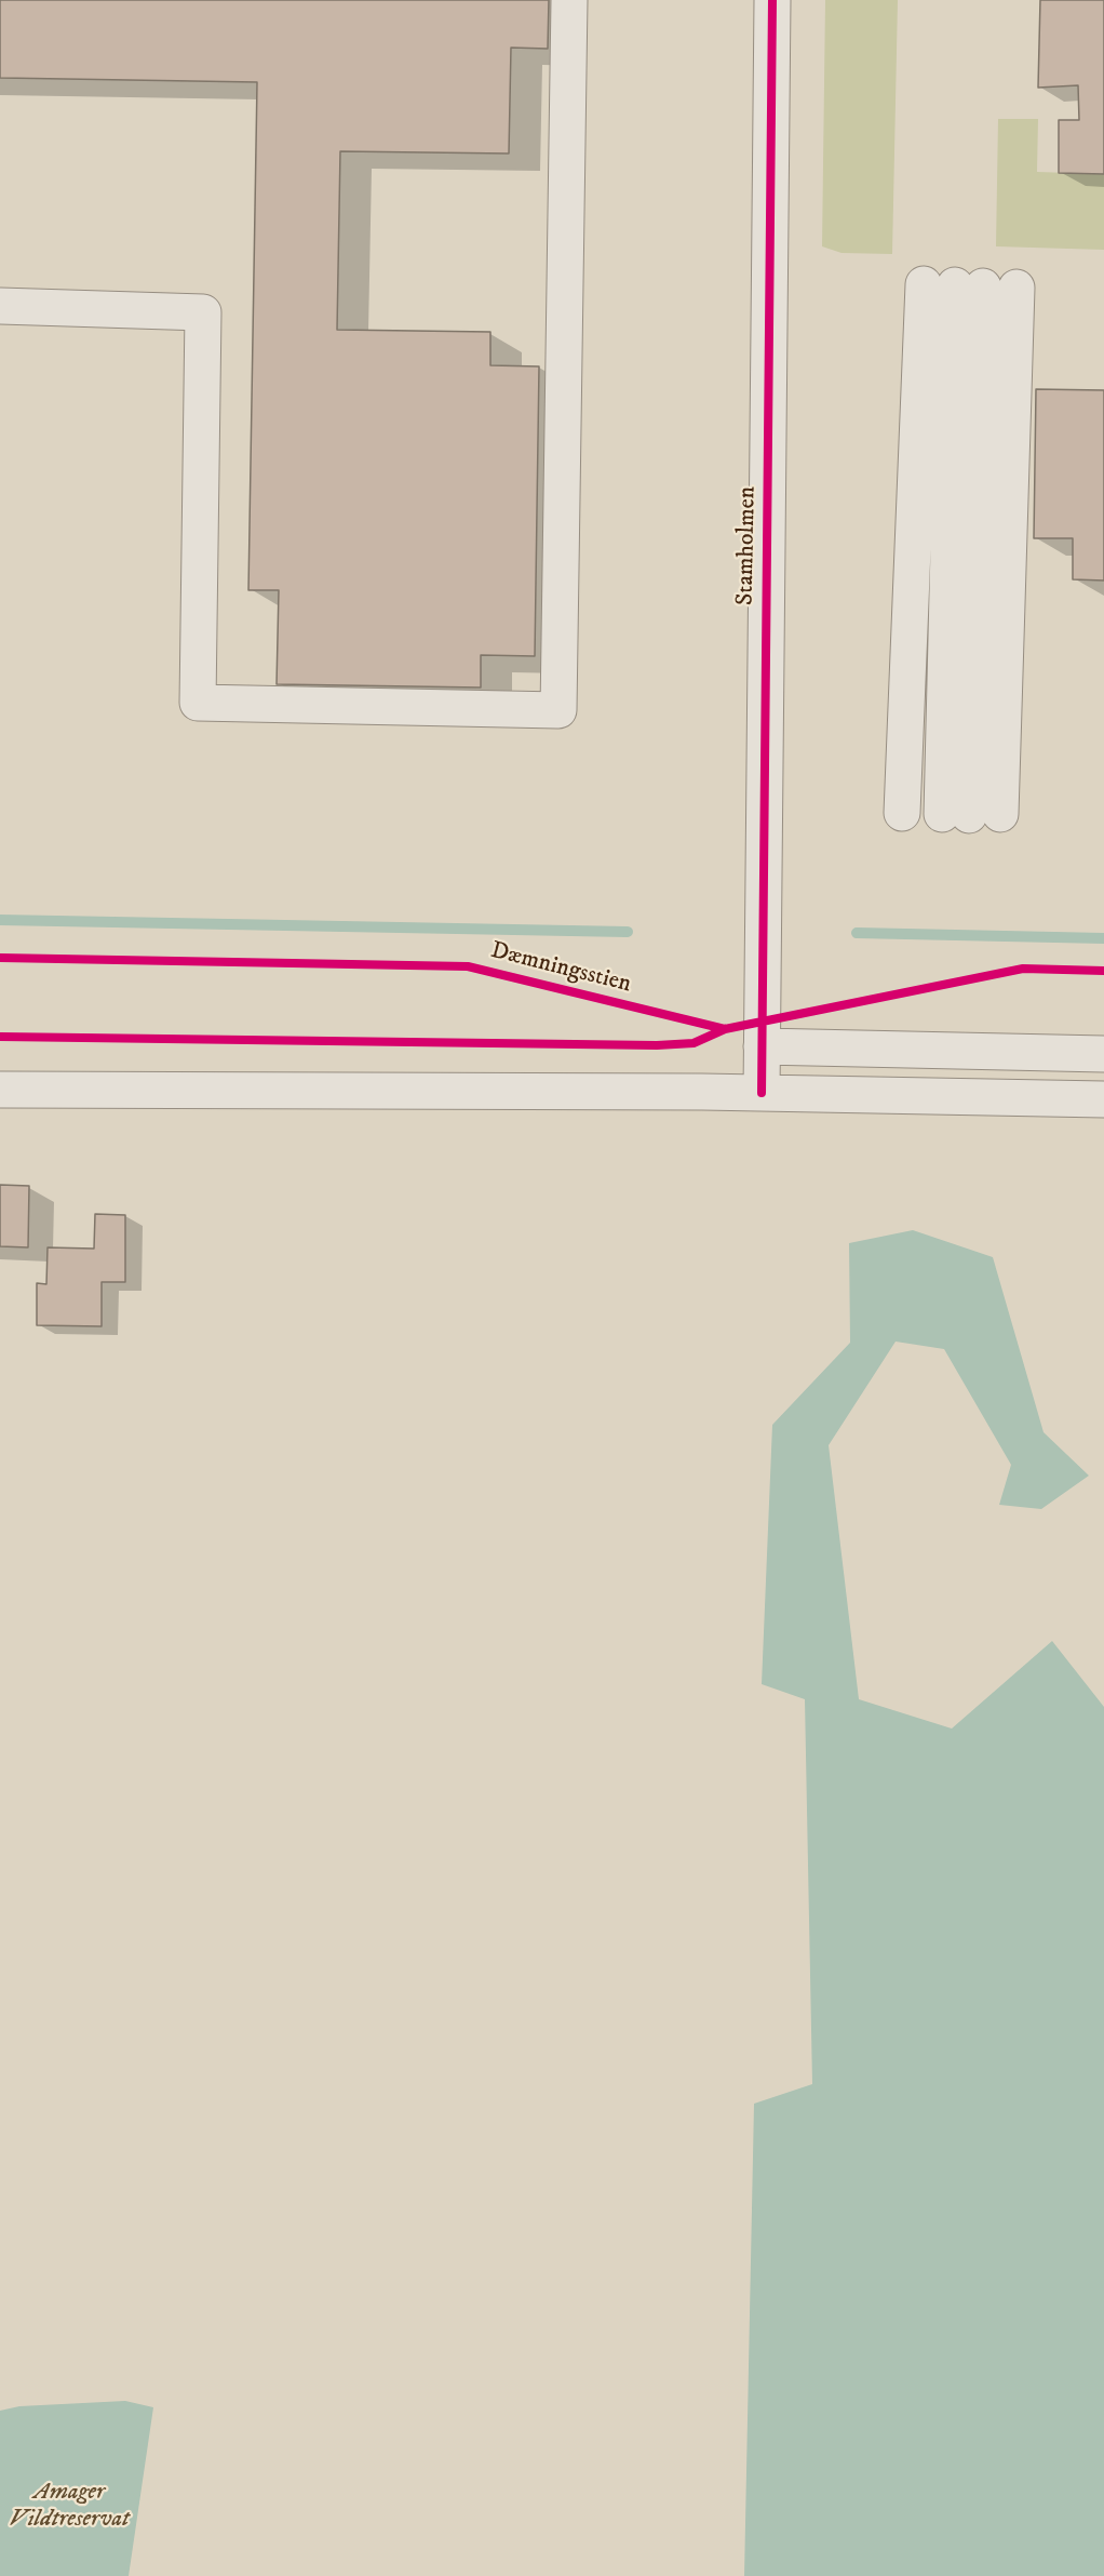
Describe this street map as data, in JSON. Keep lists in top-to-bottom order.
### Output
{
  "streets": {
    "street": ["Stamholmen"],
    "cycle path": ["Dæmningsstien"]
  },
  "parks": ["Amager Vildtreservat"]
}
